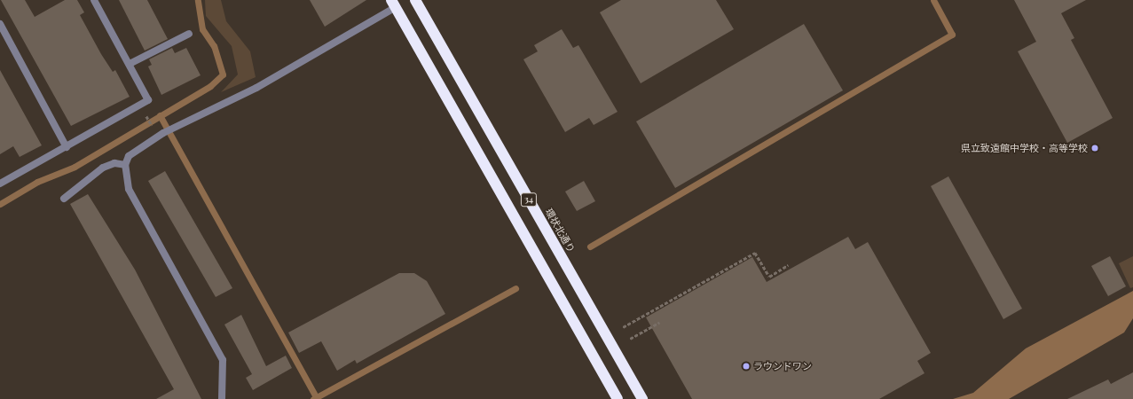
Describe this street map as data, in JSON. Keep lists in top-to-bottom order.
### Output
{
  "streets": {
    "highway": ["34", "環状北通り"]
  },
  "places": ["県立致遠館中学校・高等学校", "ラウンドワン"]
}
